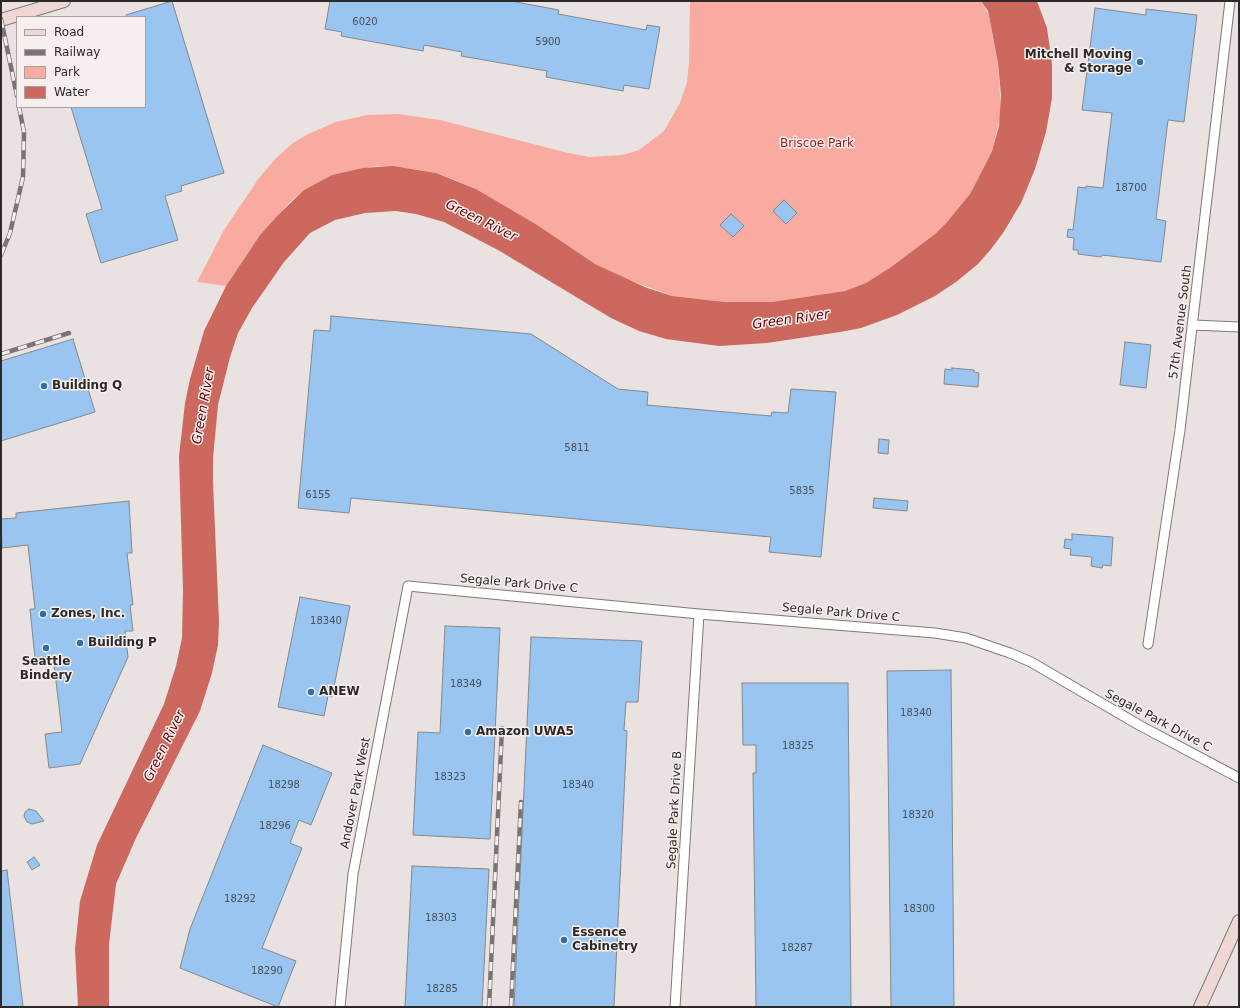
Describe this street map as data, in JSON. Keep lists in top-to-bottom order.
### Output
{
  "streets": {
    "street": [
      "57th Avenue South",
      "Segale Park Drive C",
      "Andover Park West",
      "Segale Park Drive B"
    ]
  },
  "crossings": [
    ["Segale Park Drive C", "Andover Park West"],
    ["Segale Park Drive C", "Segale Park Drive B"]
  ],
  "water": ["Green River"],
  "parks": ["Briscoe Park"],
  "places": [
    "Mitchell Moving & Storage",
    "Building Q",
    "Zones, Inc.",
    "Building P",
    "Seattle Bindery",
    "ANEW",
    "Amazon UWA5",
    "Essence Cabinetry"
  ],
  "house_numbers": [
    "6020",
    "5900",
    "18700",
    "5811",
    "5835",
    "6155",
    "18340",
    "18349",
    "18340",
    "18325",
    "18323",
    "18298",
    "18340",
    "18320",
    "18296",
    "18292",
    "18300",
    "18303",
    "18287",
    "18290",
    "18285"
  ],
  "legend": [
    "Road",
    "Railway",
    "Park",
    "Water"
  ]
}
